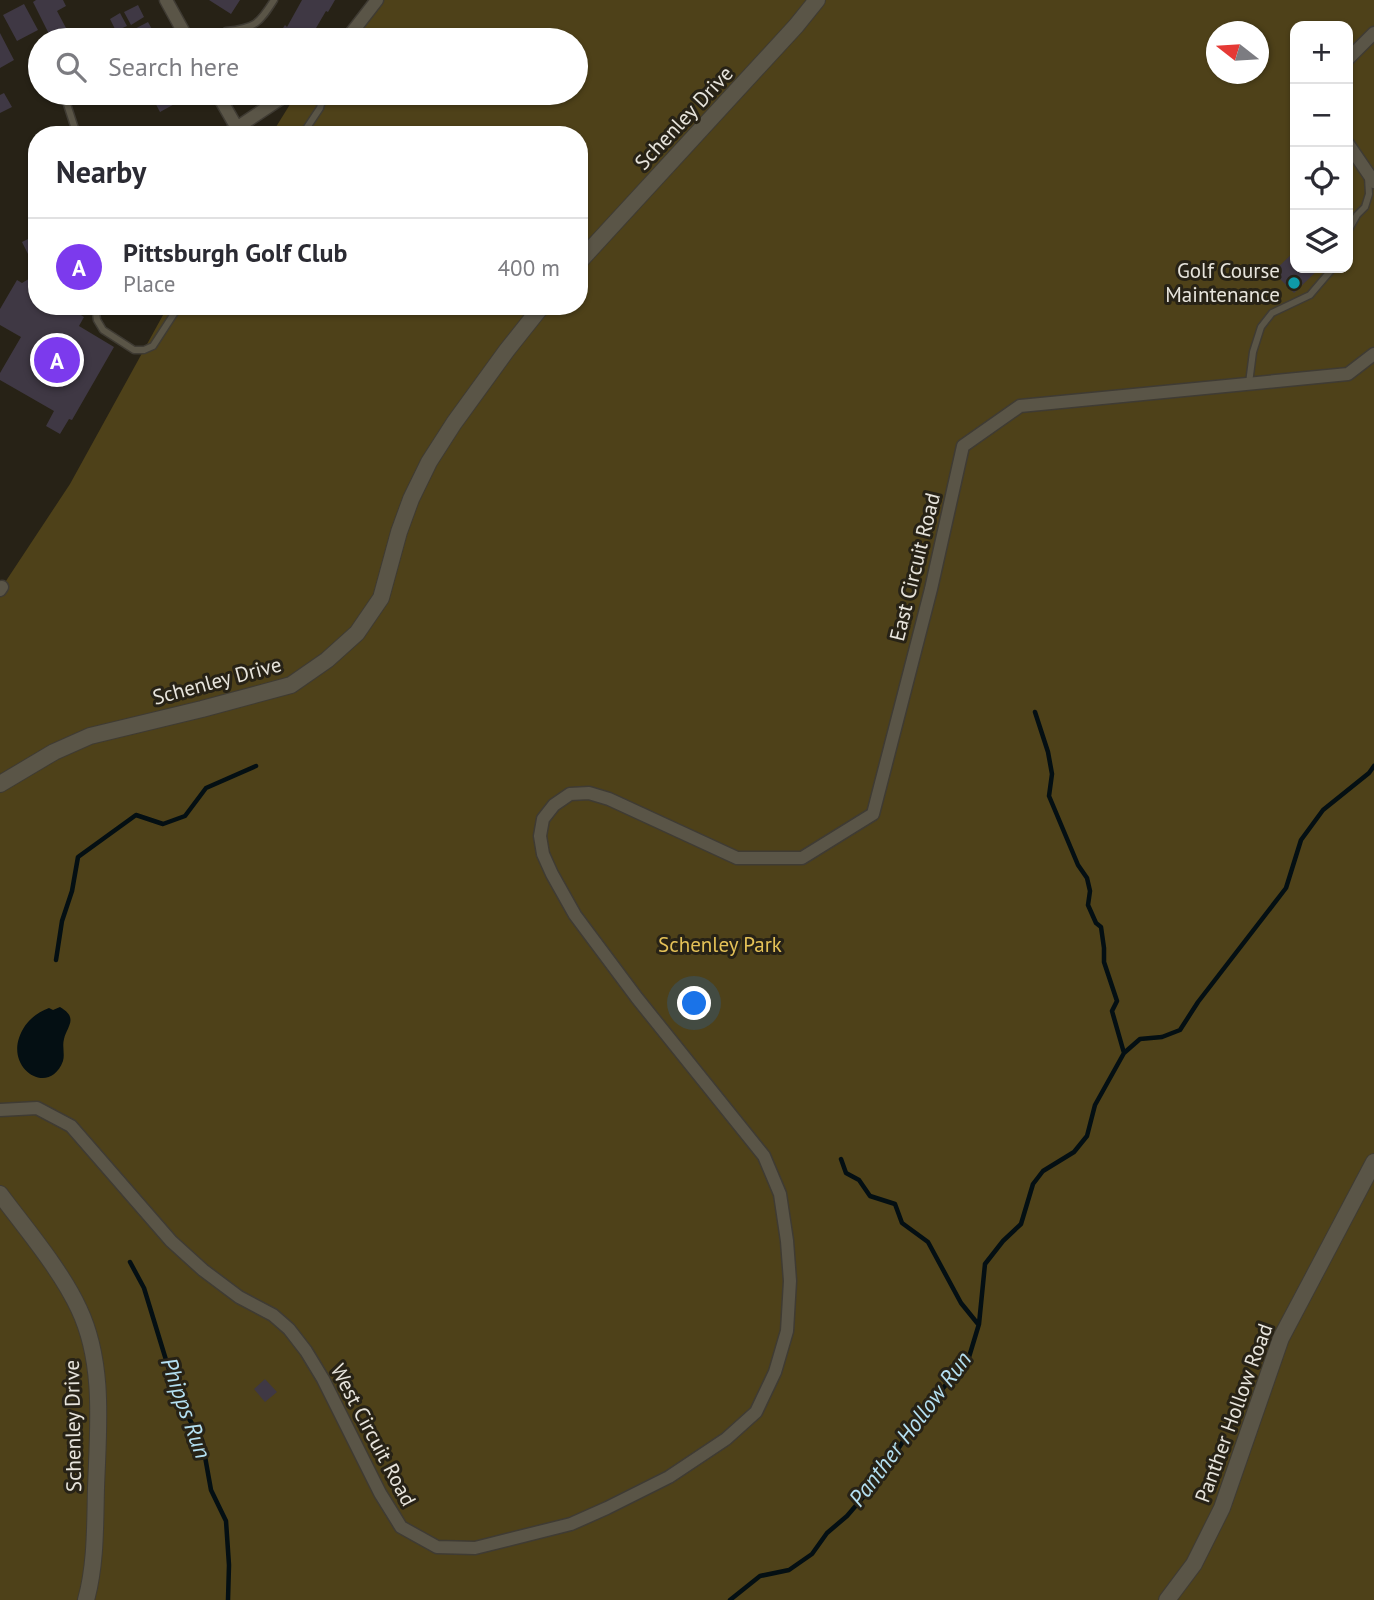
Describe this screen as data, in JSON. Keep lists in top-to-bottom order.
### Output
{
  "streets": {
    "street": [
      "Schenley Drive",
      "East Circuit Road",
      "Panther Hollow Road",
      "West Circuit Road"
    ]
  },
  "crossings": [
    ["East Circuit Road", "West Circuit Road"]
  ],
  "water": ["Phipps Run", "Panther Hollow Run"],
  "parks": ["Schenley Park"],
  "places": ["Golf Course Maintenance"],
  "north": "left",
  "page": {
    "map_buttons": ["+", "−"],
    "search": "Search here",
    "heading": "Nearby",
    "list": [
      {
        "mark": "A",
        "name": "Pittsburgh Golf Club",
        "note": "Place",
        "value": "400 m"
      }
    ],
    "pins": "A"
  }
}
